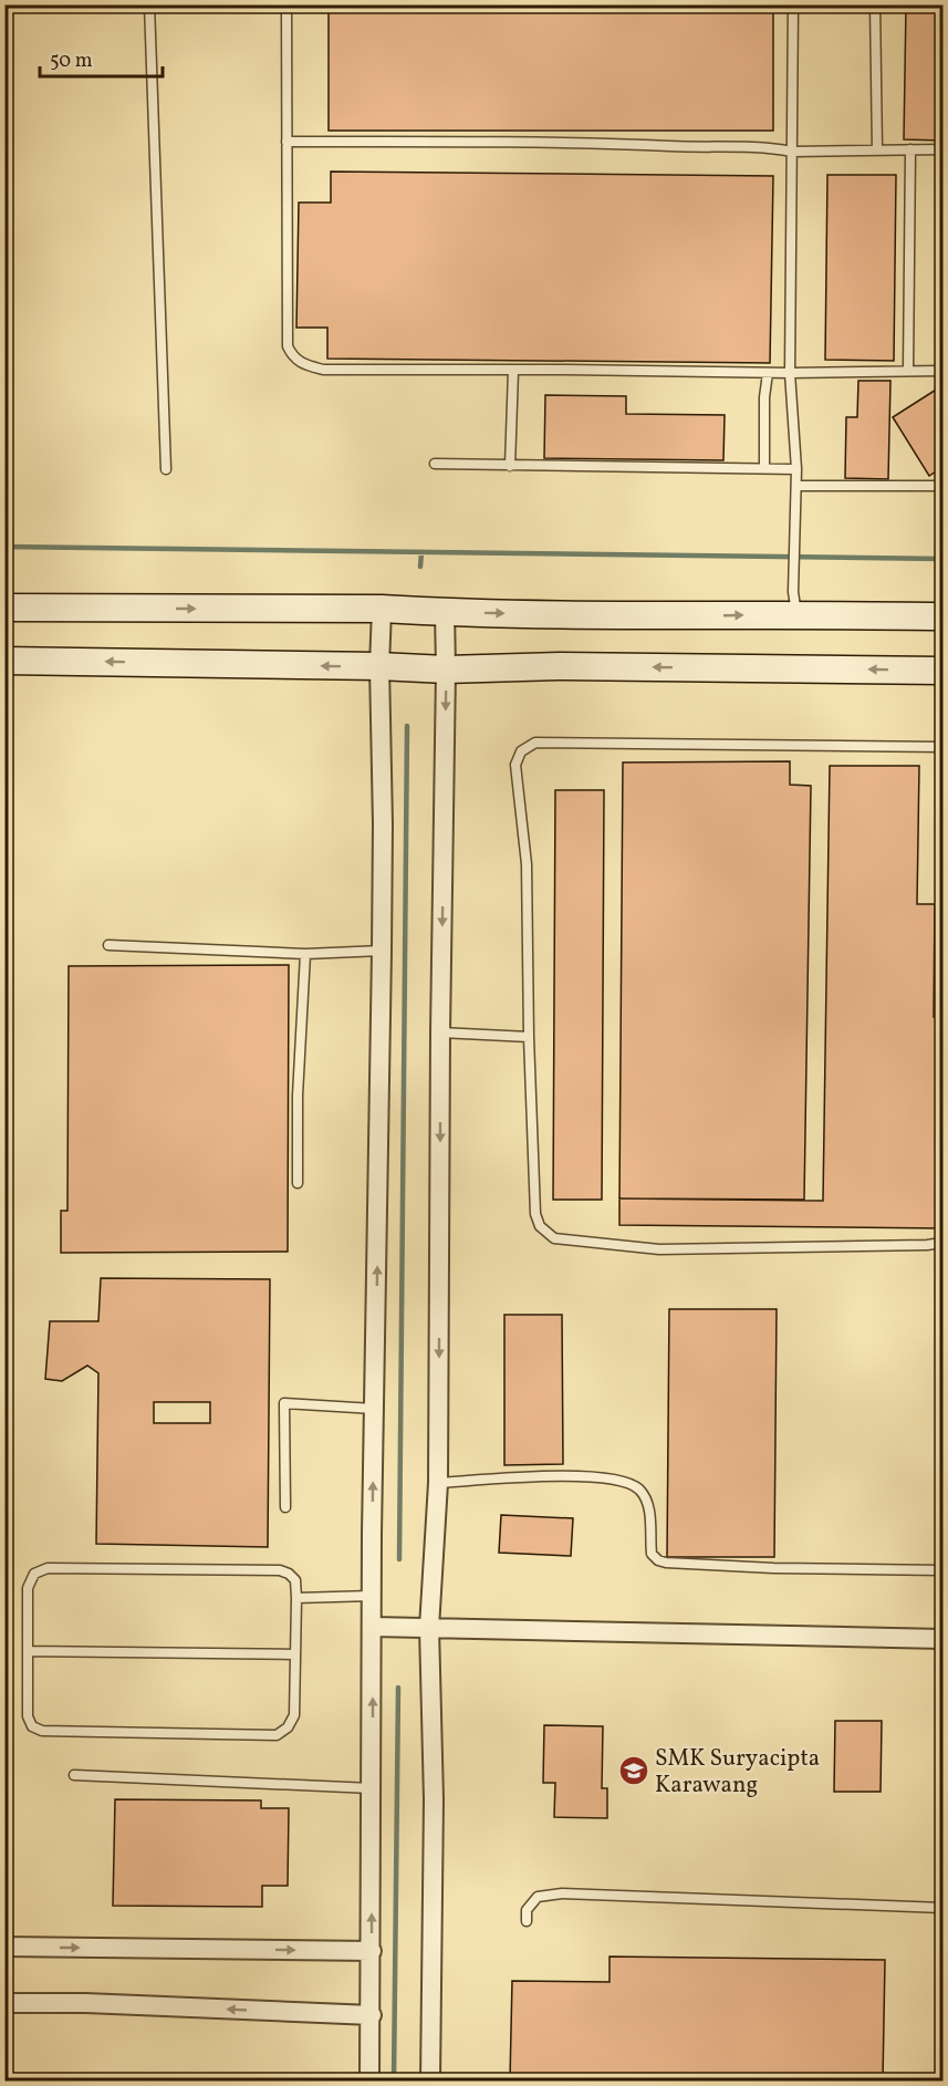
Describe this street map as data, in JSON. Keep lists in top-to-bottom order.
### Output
{
  "places": {
    "school or university": ["SMK Suryacipta Karawang"]
  },
  "scale_bar": "50 m"
}
